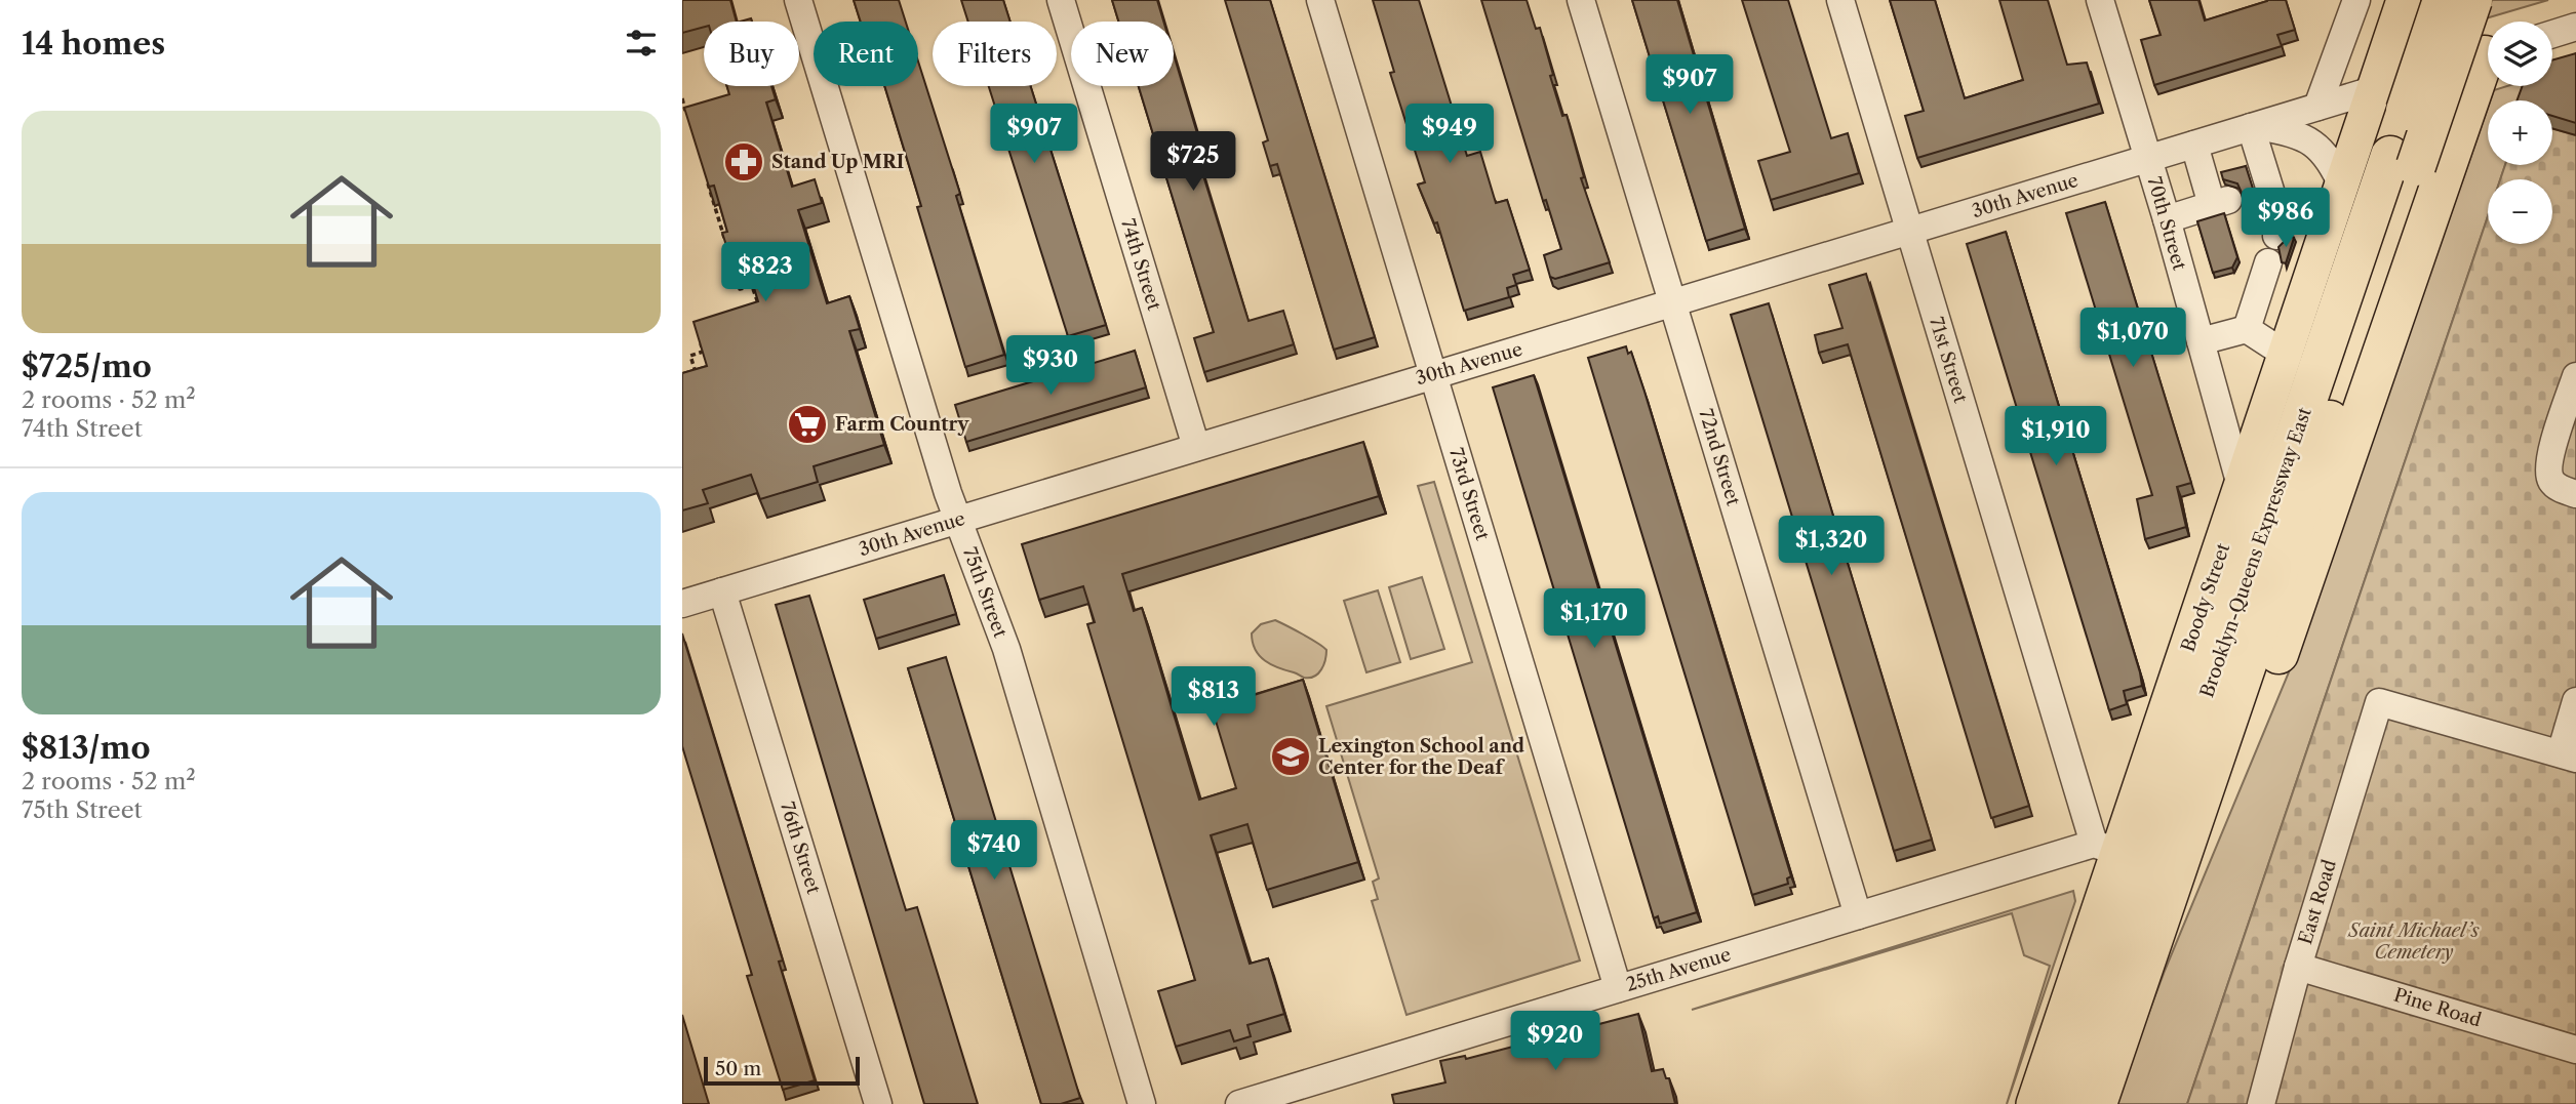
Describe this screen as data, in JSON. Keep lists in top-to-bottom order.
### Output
{
  "streets": {
    "highway": ["Brooklyn-Queens Expressway East"],
    "main road": ["Boody Street"],
    "street": [
      "30th Avenue",
      "70th Street",
      "74th Street",
      "71st Street",
      "72nd Street",
      "73rd Street",
      "75th Street",
      "76th Street",
      "East Road",
      "25th Avenue",
      "Pine Road"
    ]
  },
  "crossings": [
    ["30th Avenue", "70th Street"],
    ["30th Avenue", "74th Street"],
    ["30th Avenue", "71st Street"],
    ["30th Avenue", "72nd Street"],
    ["30th Avenue", "73rd Street"],
    ["30th Avenue", "75th Street"],
    ["30th Avenue", "Boody Street"],
    ["30th Avenue", "76th Street"],
    ["70th Street", "Boody Street"],
    ["71st Street", "Boody Street"],
    ["71st Street", "25th Avenue"],
    ["72nd Street", "25th Avenue"],
    ["73rd Street", "25th Avenue"],
    ["Boody Street", "25th Avenue"],
    ["East Road", "Pine Road"]
  ],
  "parks": ["Saint Michael’s Cemetery"],
  "places": {
    "pharmacy": ["Stand Up MRI"],
    "supermarket": ["Farm Country"],
    "school or university": ["Lexington School and Center for the Deaf"]
  },
  "scale_bar": "50 m",
  "page": {
    "heading": "14 homes",
    "map_buttons": ["+", "−"],
    "chip": [
      "Buy",
      "Rent",
      "Filters",
      "New"
    ],
    "price": [
      "$907",
      "$907",
      "$949",
      "$725",
      "$986",
      "$823",
      "$1,070",
      "$930",
      "$1,910",
      "$1,320",
      "$1,170",
      "$813",
      "$740",
      "$920"
    ],
    "list": [
      {
        "name": "$725/mo",
        "note": "2 rooms · 52 m² · 74th Street"
      },
      {
        "name": "$813/mo",
        "note": "2 rooms · 52 m² · 75th Street"
      }
    ],
    "scale": "50 m"
  }
}
